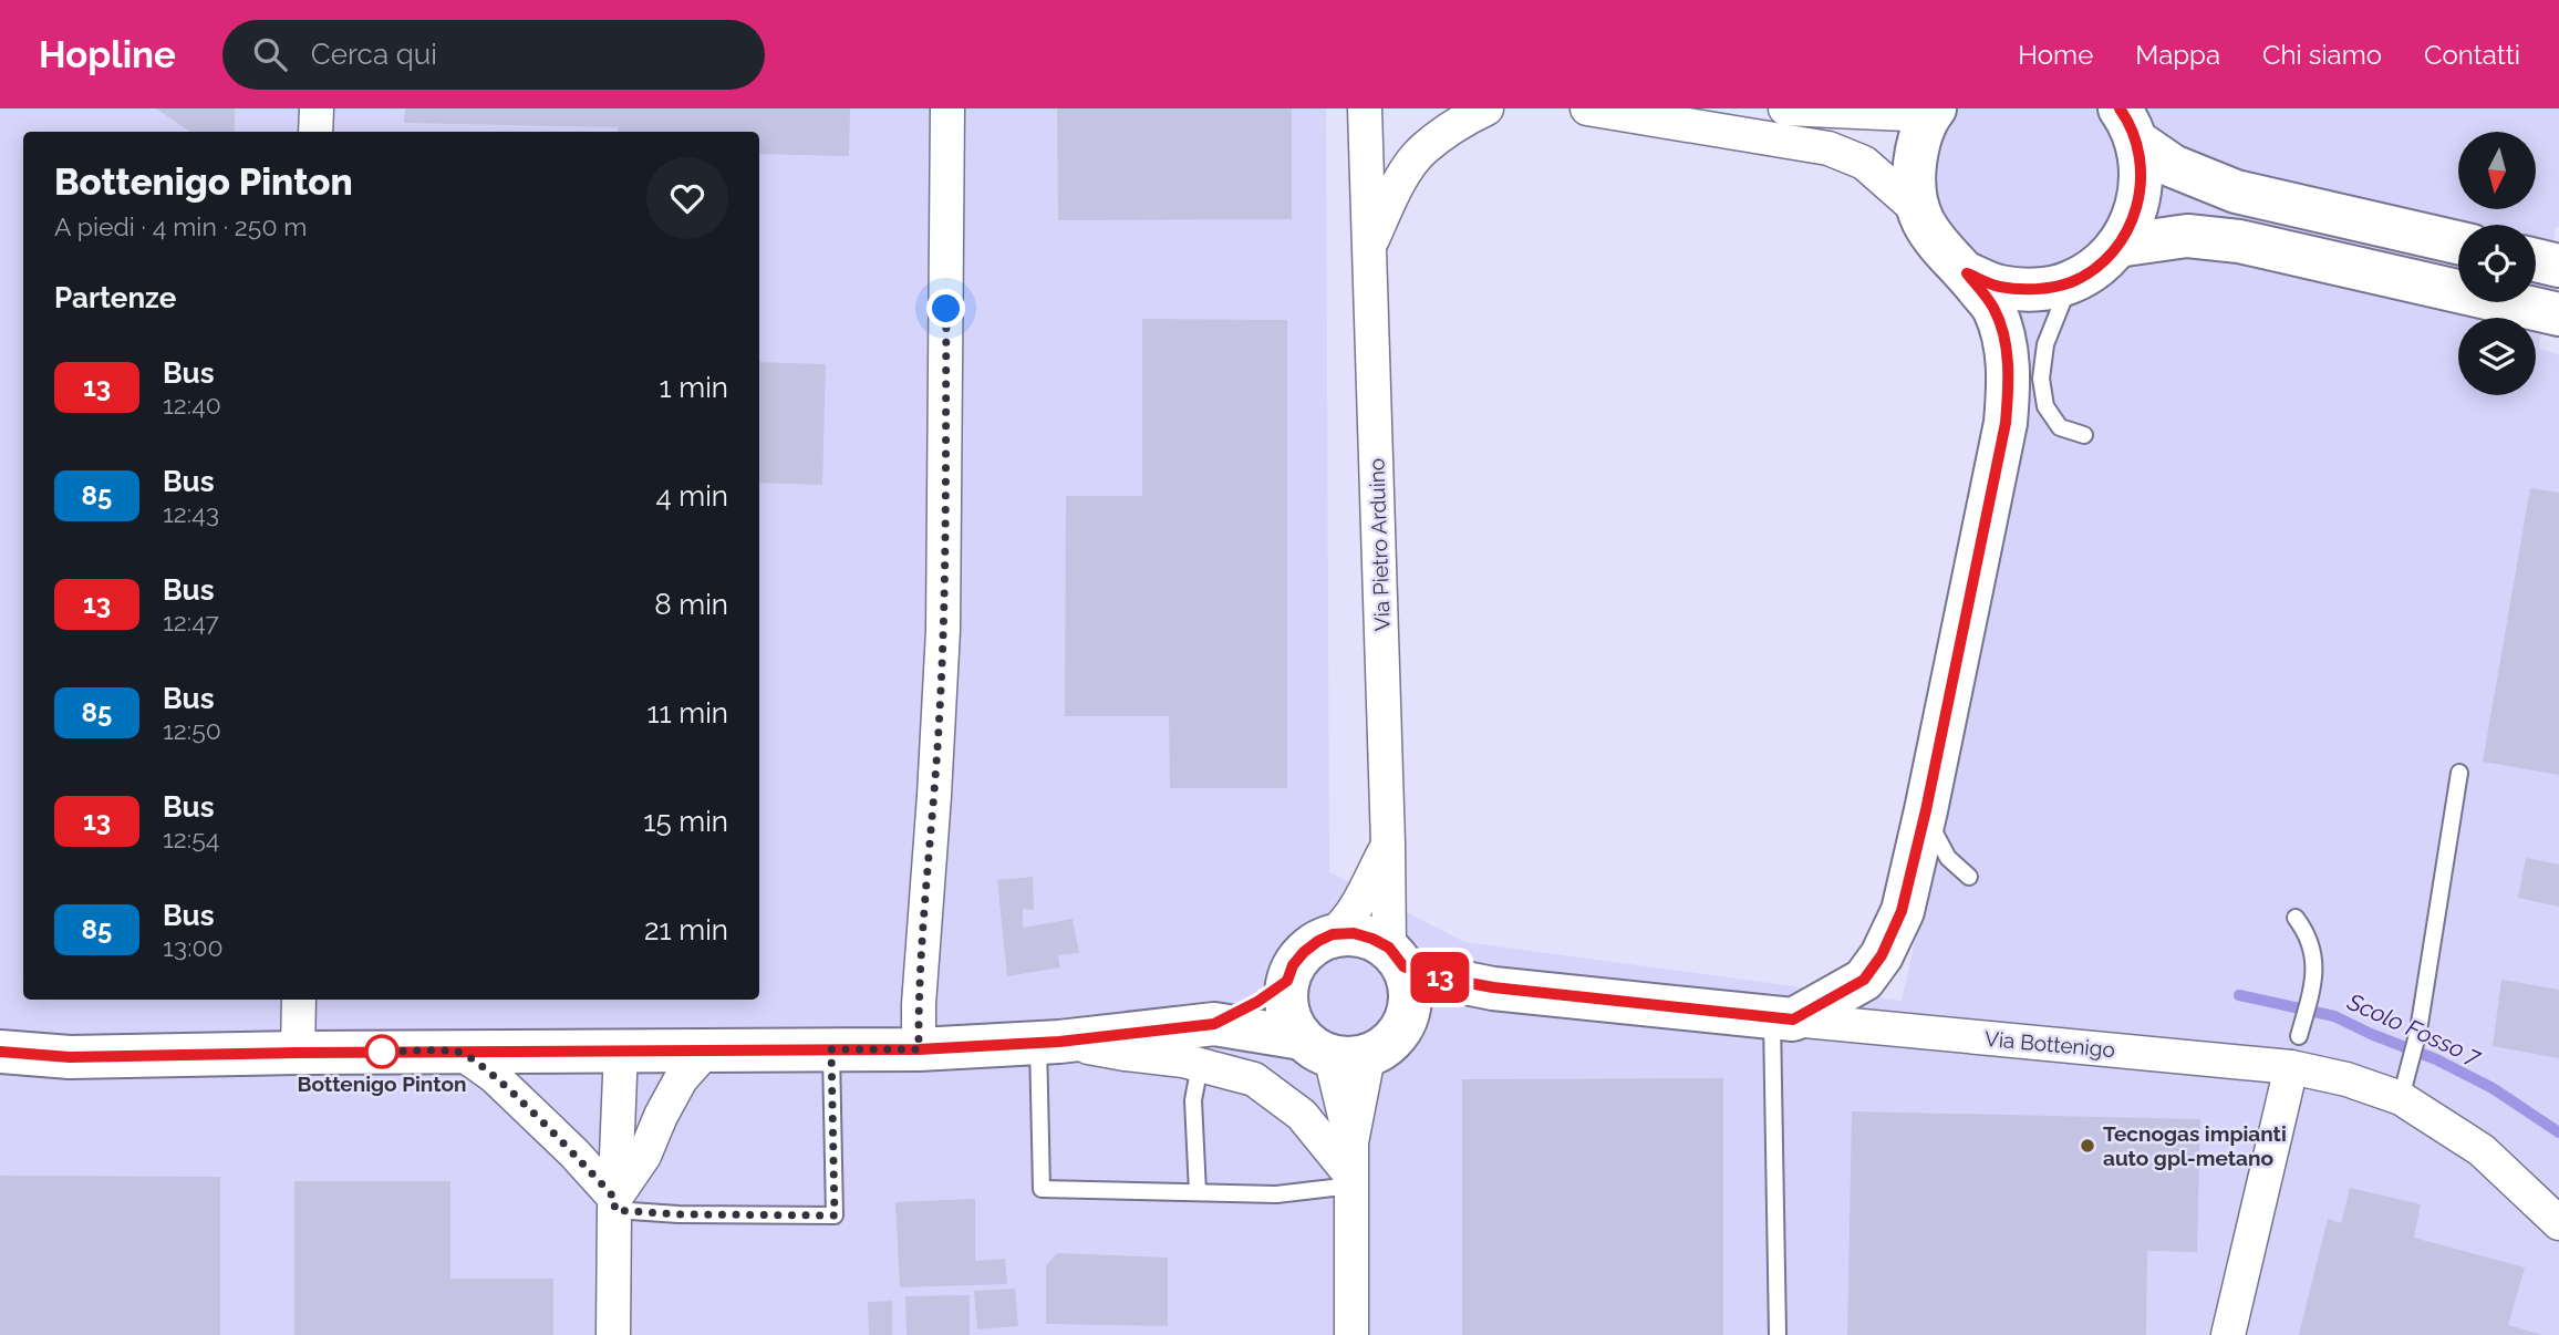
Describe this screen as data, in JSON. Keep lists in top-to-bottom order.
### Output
{
  "streets": {
    "street": ["Via Pietro Arduino", "Via Bottenigo"]
  },
  "crossings": [
    ["Via Pietro Arduino", "Via Bottenigo"]
  ],
  "water": ["Scolo Fosso 7"],
  "places": ["Bottenigo Pinton", "Tecnogas impianti auto gpl-metano"],
  "lines": ["bus line 13"],
  "north": "bottom",
  "page": {
    "header": "Hopline",
    "search": "Cerca qui",
    "nav": [
      "Home",
      "Mappa",
      "Chi siamo",
      "Contatti"
    ],
    "on_map": "13",
    "heading": [
      ["Bottenigo Pinton", "A piedi · 4 min · 250 m"],
      "Partenze"
    ],
    "list": [
      {
        "mark": "13",
        "name": "Bus",
        "note": "12:40",
        "value": "1 min"
      },
      {
        "mark": "85",
        "name": "Bus",
        "note": "12:43",
        "value": "4 min"
      },
      {
        "mark": "13",
        "name": "Bus",
        "note": "12:47",
        "value": "8 min"
      },
      {
        "mark": "85",
        "name": "Bus",
        "note": "12:50",
        "value": "11 min"
      },
      {
        "mark": "13",
        "name": "Bus",
        "note": "12:54",
        "value": "15 min"
      },
      {
        "mark": "85",
        "name": "Bus",
        "note": "13:00",
        "value": "21 min"
      }
    ]
  }
}
